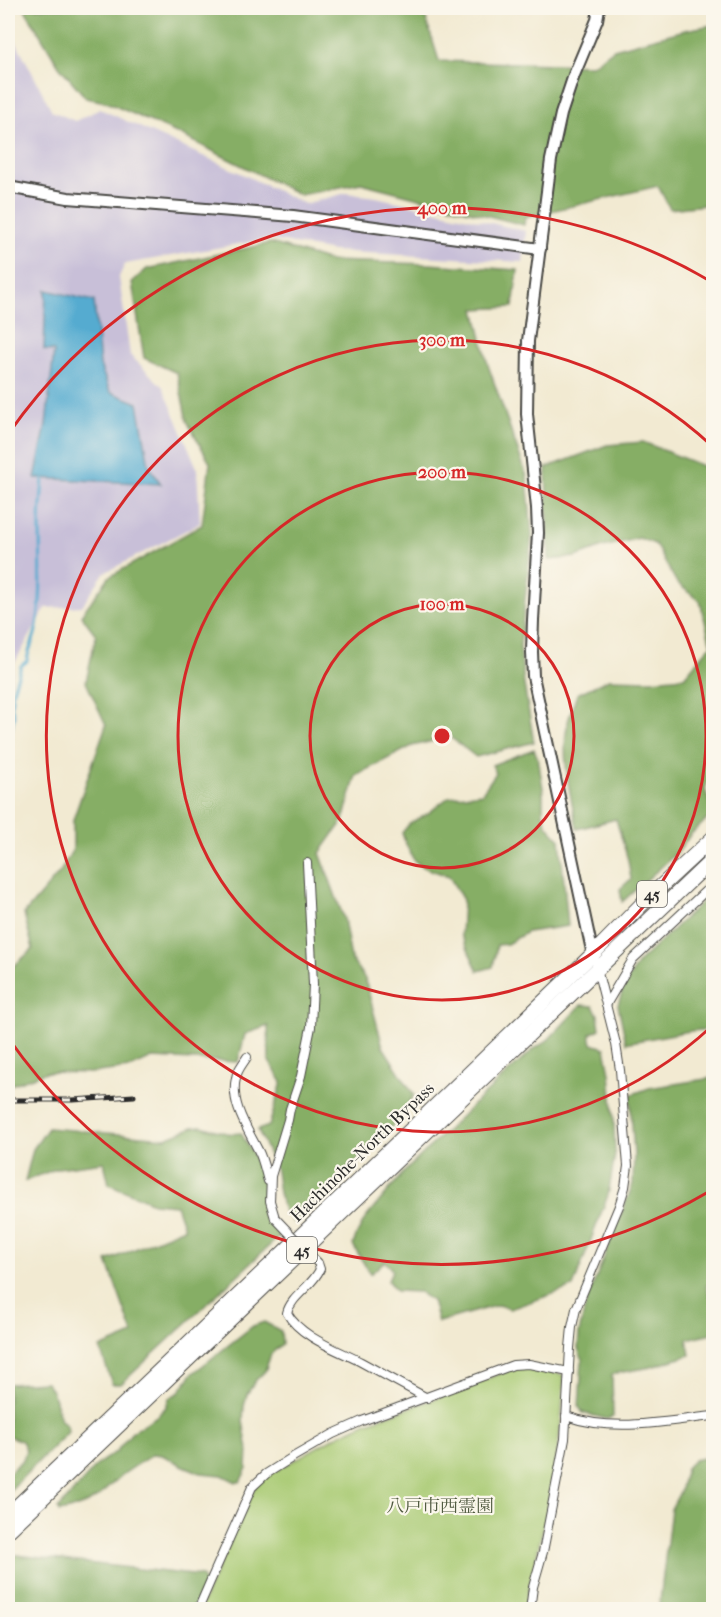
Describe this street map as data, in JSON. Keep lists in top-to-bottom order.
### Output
{
  "streets": {
    "highway": ["45", "Hachinohe-North Bypass"]
  },
  "parks": ["八戸市西霊園"],
  "rings": [
    "400 m",
    "300 m",
    "200 m",
    "100 m"
  ]
}
